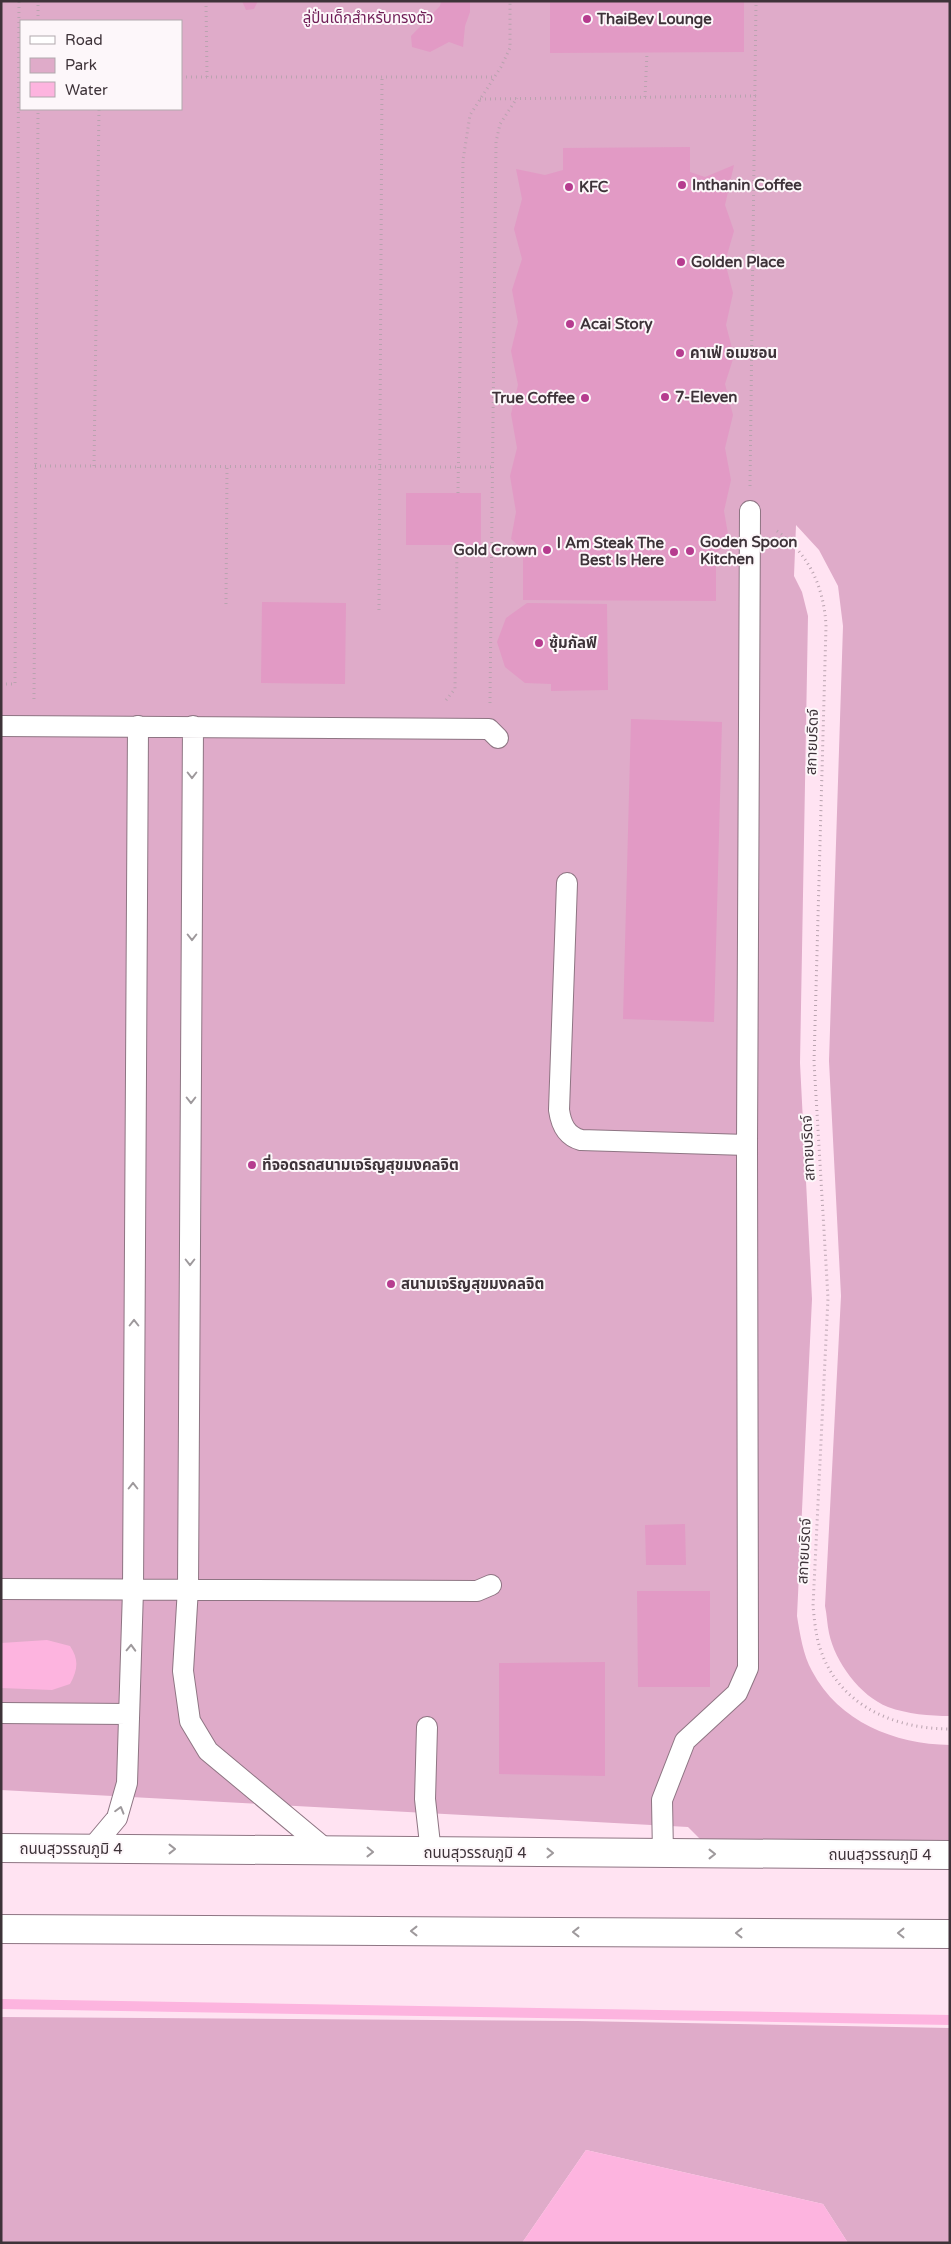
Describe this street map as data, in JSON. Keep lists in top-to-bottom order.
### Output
{
  "streets": {
    "street": ["ถนนสุวรรณภูมิ 4"],
    "path": ["สกายบริดจ์"]
  },
  "parks": ["ลู่ปั่นเด็กสำหรับทรงตัว"],
  "places": [
    "ThaiBev Lounge",
    "Inthanin Coffee",
    "KFC",
    "Golden Place",
    "Acai Story",
    "คาเฟ่ อเมซอน",
    "7-Eleven",
    "True Coffee",
    "Gold Crown",
    "Goden Spoon Kitchen",
    "I Am Steak The Best Is Here",
    "ซุ้มกัลฟ์",
    "ที่จอดรถสนามเจริญสุขมงคลจิต",
    "สนามเจริญสุขมงคลจิต"
  ],
  "legend": ["Road", "Park", "Water"]
}
